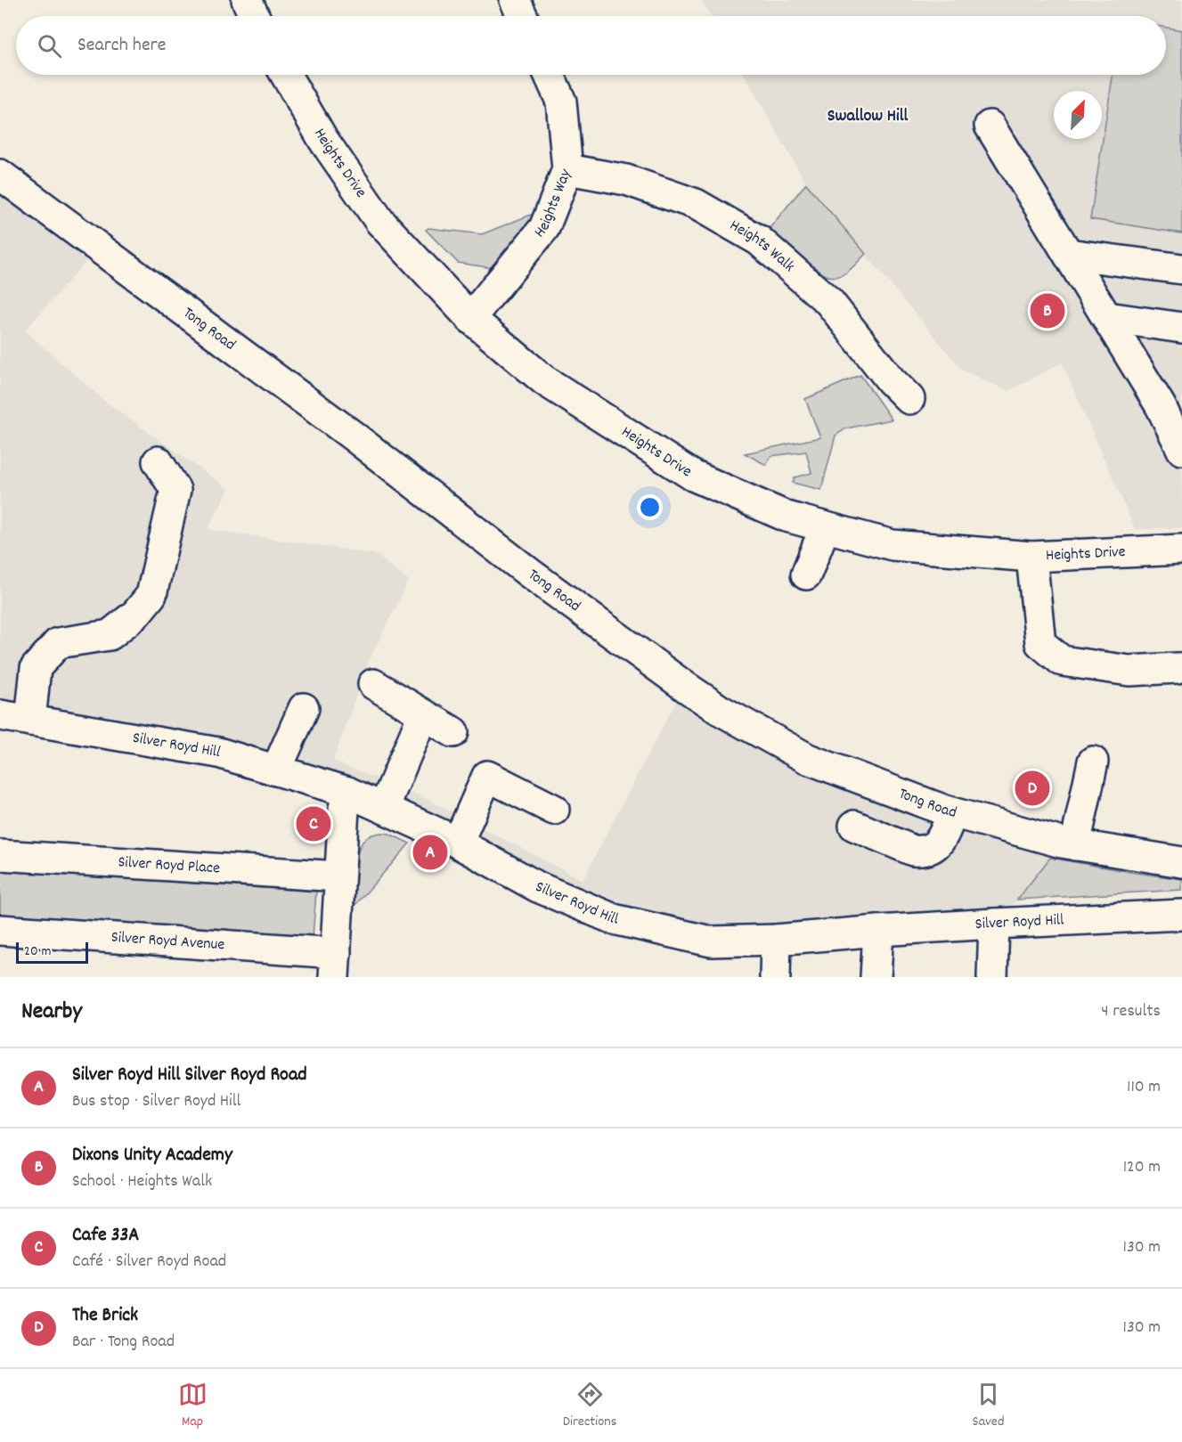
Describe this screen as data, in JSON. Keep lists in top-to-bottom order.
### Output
{
  "streets": {
    "street": [
      "Heights Drive",
      "Heights Way",
      "Heights Walk",
      "Tong Road",
      "Silver Royd Hill",
      "Silver Royd Place",
      "Silver Royd Avenue"
    ]
  },
  "crossings": [
    ["Heights Drive", "Heights Way"],
    ["Heights Way", "Heights Walk"]
  ],
  "districts": ["Swallow Hill"],
  "scale_bar": "20 m",
  "north": "top right",
  "page": {
    "search": "Search here",
    "pins": [
      "B",
      "D",
      "C",
      "A"
    ],
    "scale": "20 m",
    "heading": ["Nearby", "4 results"],
    "list": [
      {
        "mark": "A",
        "name": "Silver Royd Hill Silver Royd Road",
        "note": "Bus stop · Silver Royd Hill",
        "value": "110 m"
      },
      {
        "mark": "B",
        "name": "Dixons Unity Academy",
        "note": "School · Heights Walk",
        "value": "120 m"
      },
      {
        "mark": "C",
        "name": "Cafe 33A",
        "note": "Café · Silver Royd Road",
        "value": "130 m"
      },
      {
        "mark": "D",
        "name": "The Brick",
        "note": "Bar · Tong Road",
        "value": "130 m"
      }
    ],
    "nav": ["Map", "Directions", "Saved"]
  }
}
